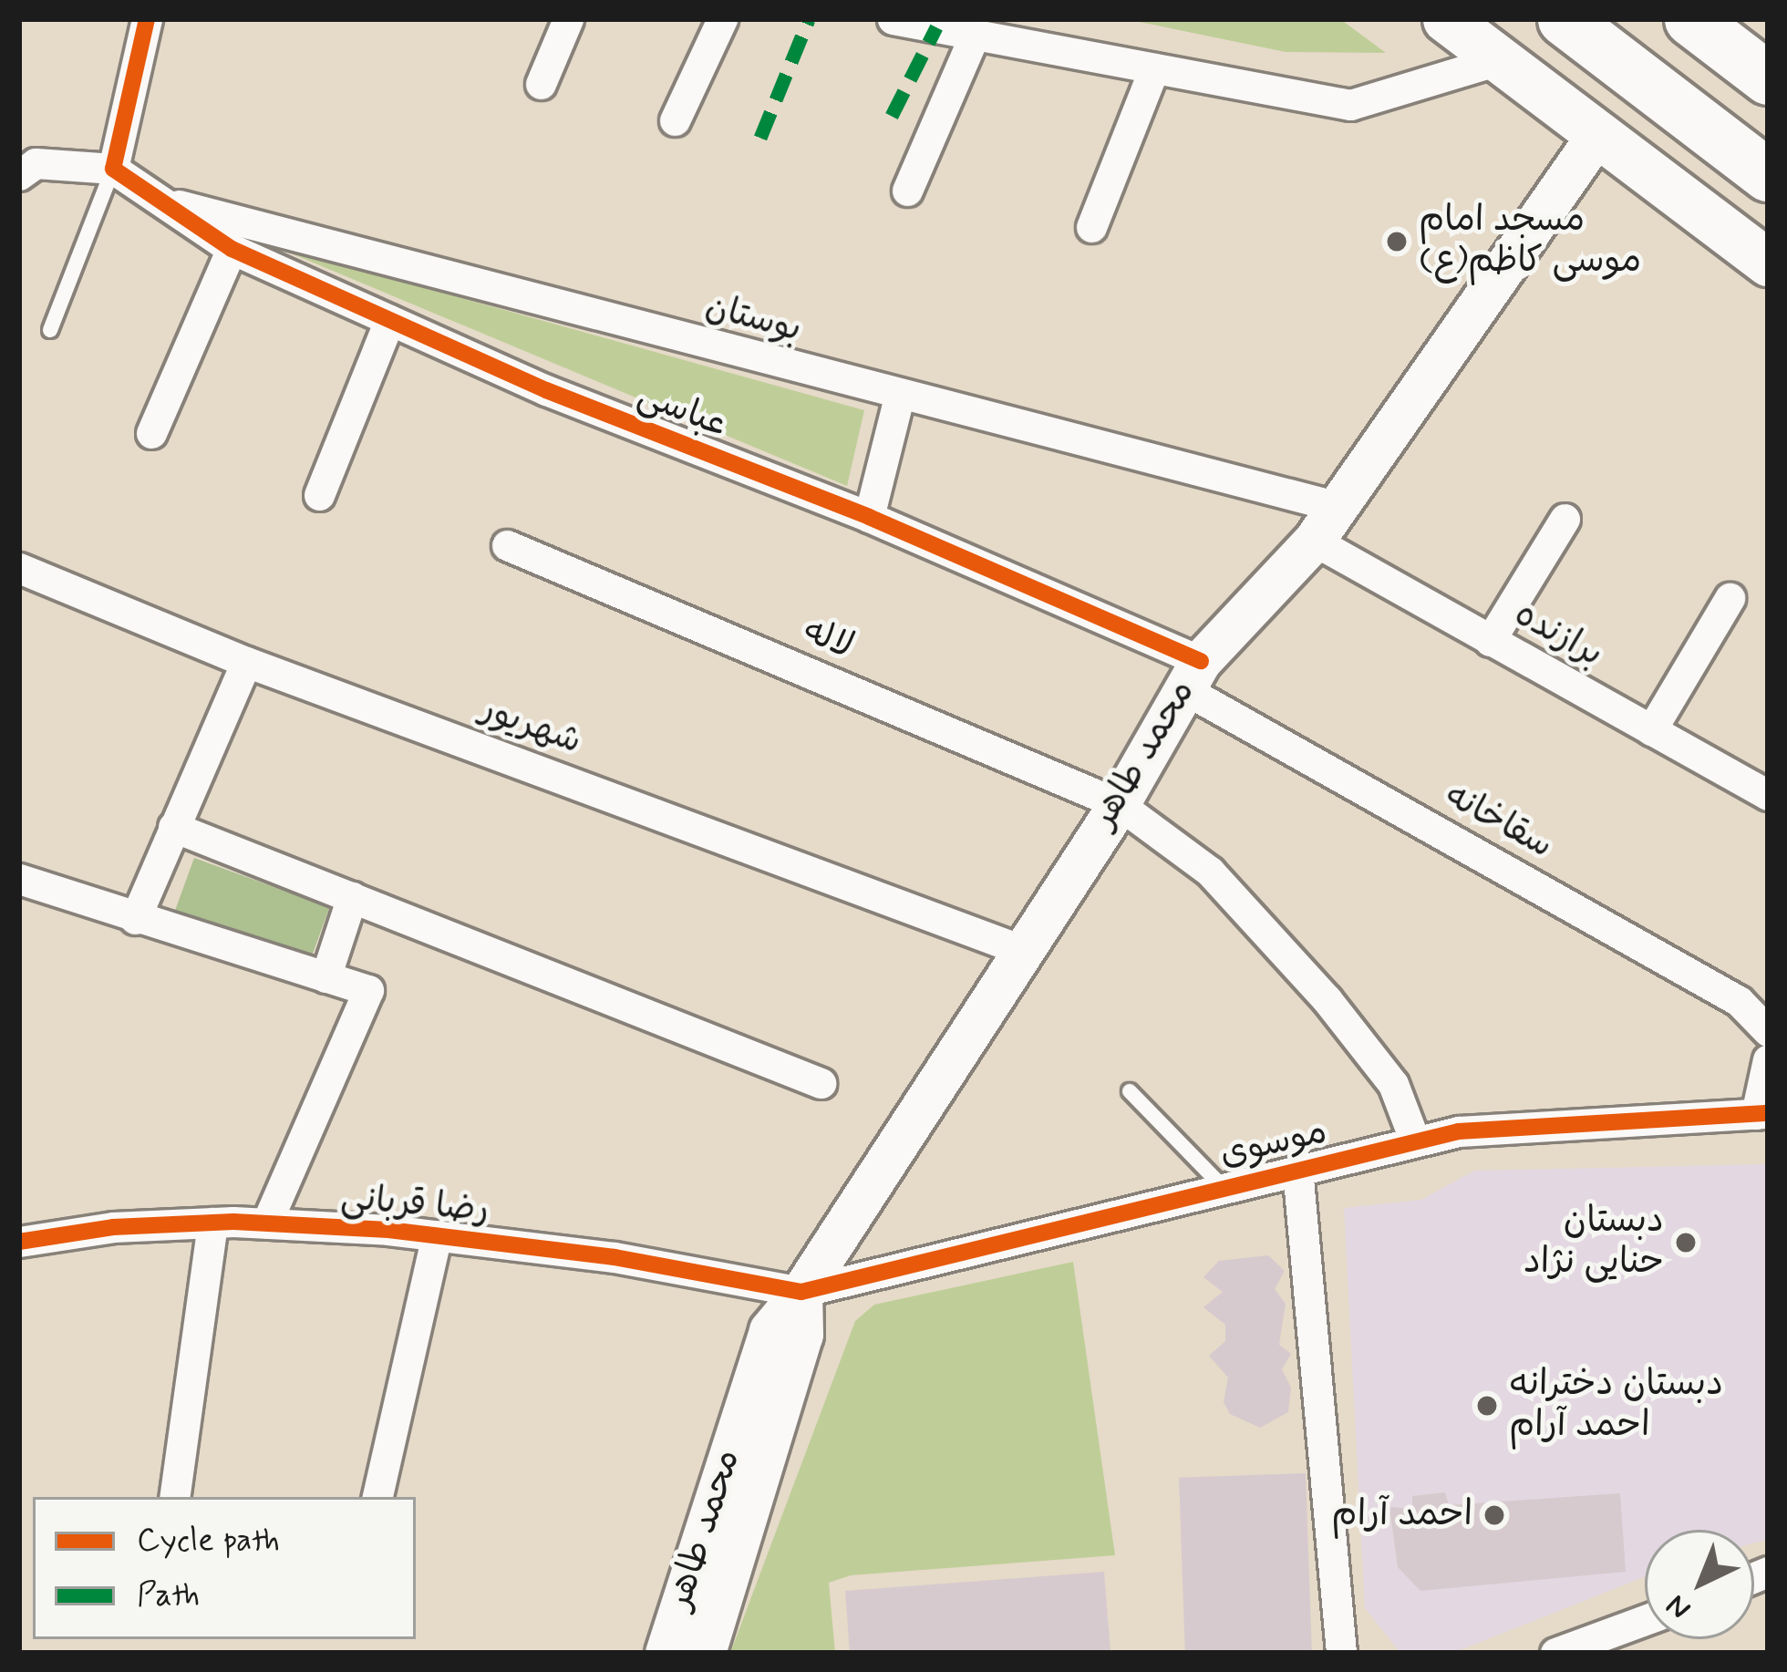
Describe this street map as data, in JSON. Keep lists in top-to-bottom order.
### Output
{
  "streets": {
    "main road": ["محمد طاهر"],
    "street": [
      "بوستان",
      "عباسی",
      "برازنده",
      "لاله",
      "شهریور",
      "سقاخانه",
      "موسوی",
      "رضا قربانی"
    ]
  },
  "crossings": [
    ["بوستان", "عباسی"],
    ["بوستان", "محمد طاهر"],
    ["عباسی", "محمد طاهر"],
    ["عباسی", "سقاخانه"],
    ["برازنده", "محمد طاهر"],
    ["لاله", "محمد طاهر"],
    ["لاله", "موسوی"],
    ["شهریور", "محمد طاهر"],
    ["محمد طاهر", "سقاخانه"],
    ["محمد طاهر", "موسوی"],
    ["محمد طاهر", "رضا قربانی"],
    ["موسوی", "رضا قربانی"]
  ],
  "places": [
    "مسجد امام موسی کاظم(ع)",
    "دبستان حنایی نژاد",
    "دبستان دخترانه احمد آرام",
    "احمد آرام"
  ],
  "legend": ["Cycle path", "Path"],
  "north": "bottom left"
}
